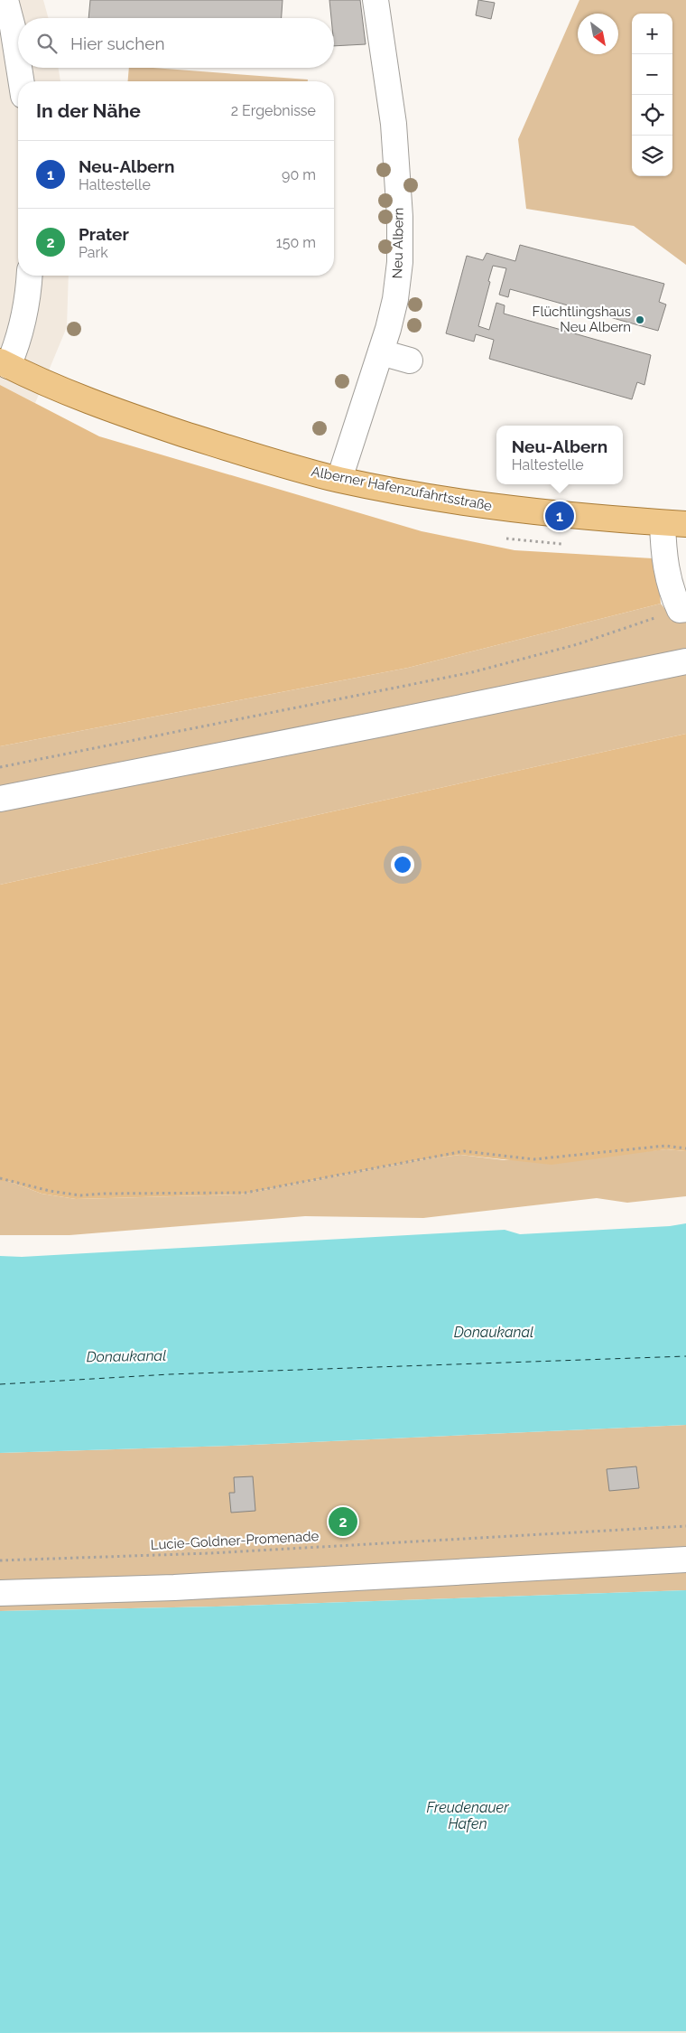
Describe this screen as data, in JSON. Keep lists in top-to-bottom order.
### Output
{
  "streets": {
    "main road": ["Alberner Hafenzufahrtsstraße"],
    "street": ["Neu Albern"],
    "path": ["Lucie-Goldner-Promenade"]
  },
  "crossings": [
    ["Neu Albern", "Alberner Hafenzufahrtsstraße"]
  ],
  "water": ["Donaukanal", "Freudenauer Hafen"],
  "places": ["Flüchtlingshaus Neu Albern"],
  "north": "bottom right",
  "page": {
    "map_buttons": ["+", "−"],
    "search": "Hier suchen",
    "heading": ["In der Nähe", "2 Ergebnisse"],
    "list": [
      {
        "mark": "1",
        "name": "Neu-Albern",
        "note": "Haltestelle",
        "value": "90 m"
      },
      {
        "mark": "2",
        "name": "Prater",
        "note": "Park",
        "value": "150 m"
      }
    ],
    "popup": ["Neu-Albern", "Haltestelle"],
    "pins": ["1", "2"]
  }
}
